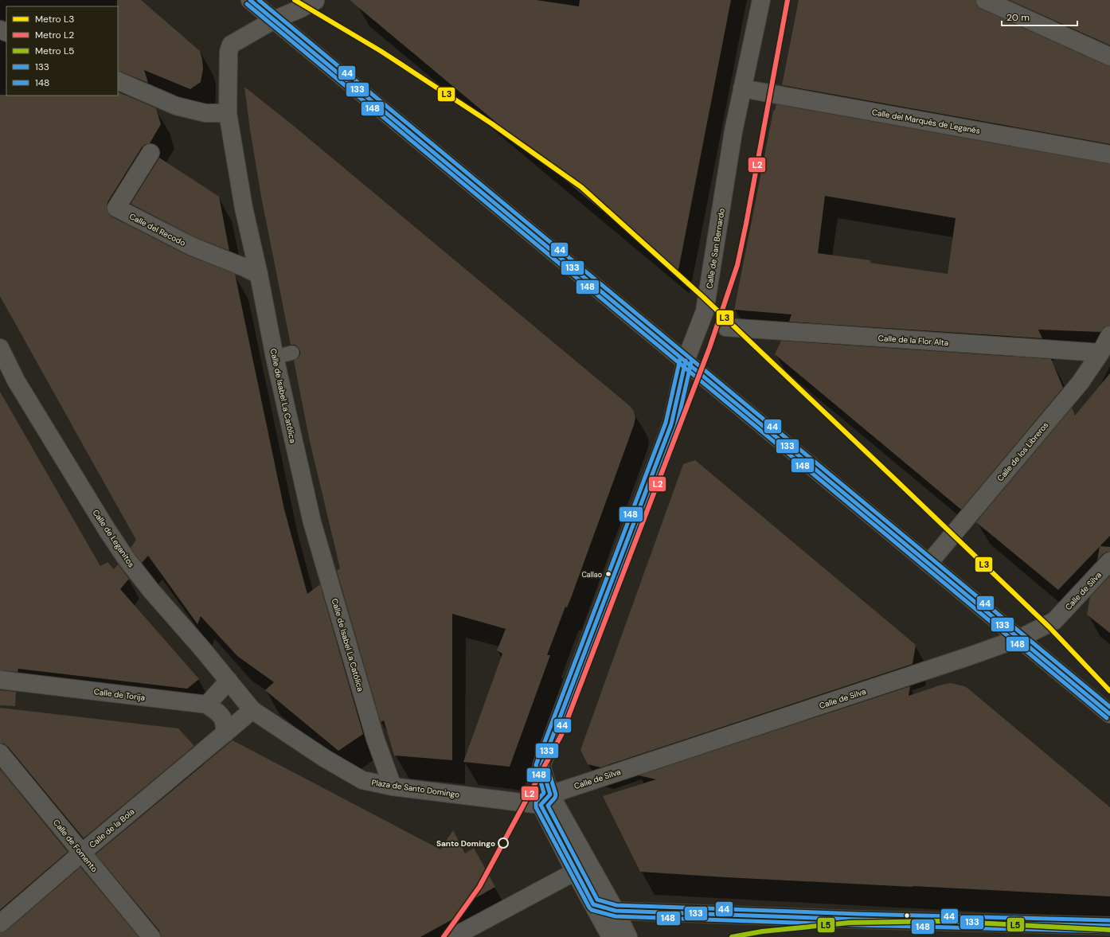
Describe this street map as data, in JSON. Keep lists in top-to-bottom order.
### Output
{
  "streets": {
    "street": [
      "Calle del Marqués de Leganés",
      "Calle del Recodo",
      "Calle de San Bernardo",
      "Calle de la Flor Alta",
      "Calle de Isabel La Católica",
      "Calle de los Libreros",
      "Calle de Leganitos",
      "Calle de Silva",
      "Calle de Torija",
      "Plaza de Santo Domingo",
      "Calle de la Bola",
      "Calle de Fomento"
    ]
  },
  "crossings": [
    ["Calle del Marqués de Leganés", "Calle de San Bernardo"],
    ["Calle del Recodo", "Calle de Isabel La Católica"],
    ["Calle de San Bernardo", "Calle de Silva"],
    ["Calle de San Bernardo", "Plaza de Santo Domingo"],
    ["Calle de la Flor Alta", "Calle de los Libreros"],
    ["Calle de Isabel La Católica", "Plaza de Santo Domingo"],
    ["Calle de Leganitos", "Plaza de Santo Domingo"],
    ["Calle de Leganitos", "Calle de la Bola"],
    ["Calle de Silva", "Plaza de Santo Domingo"],
    ["Plaza de Santo Domingo", "Calle de la Bola"],
    ["Calle de la Bola", "Calle de Fomento"]
  ],
  "places": ["Callao", "Santo Domingo"],
  "lines": [
    "metro line L3",
    "metro line L2",
    "transit line 133",
    "transit line 44",
    "transit line 148",
    "metro line L5"
  ],
  "legend": [
    "Metro L3",
    "Metro L2",
    "Metro L5",
    "133",
    "148"
  ],
  "scale_bar": "20 m"
}
